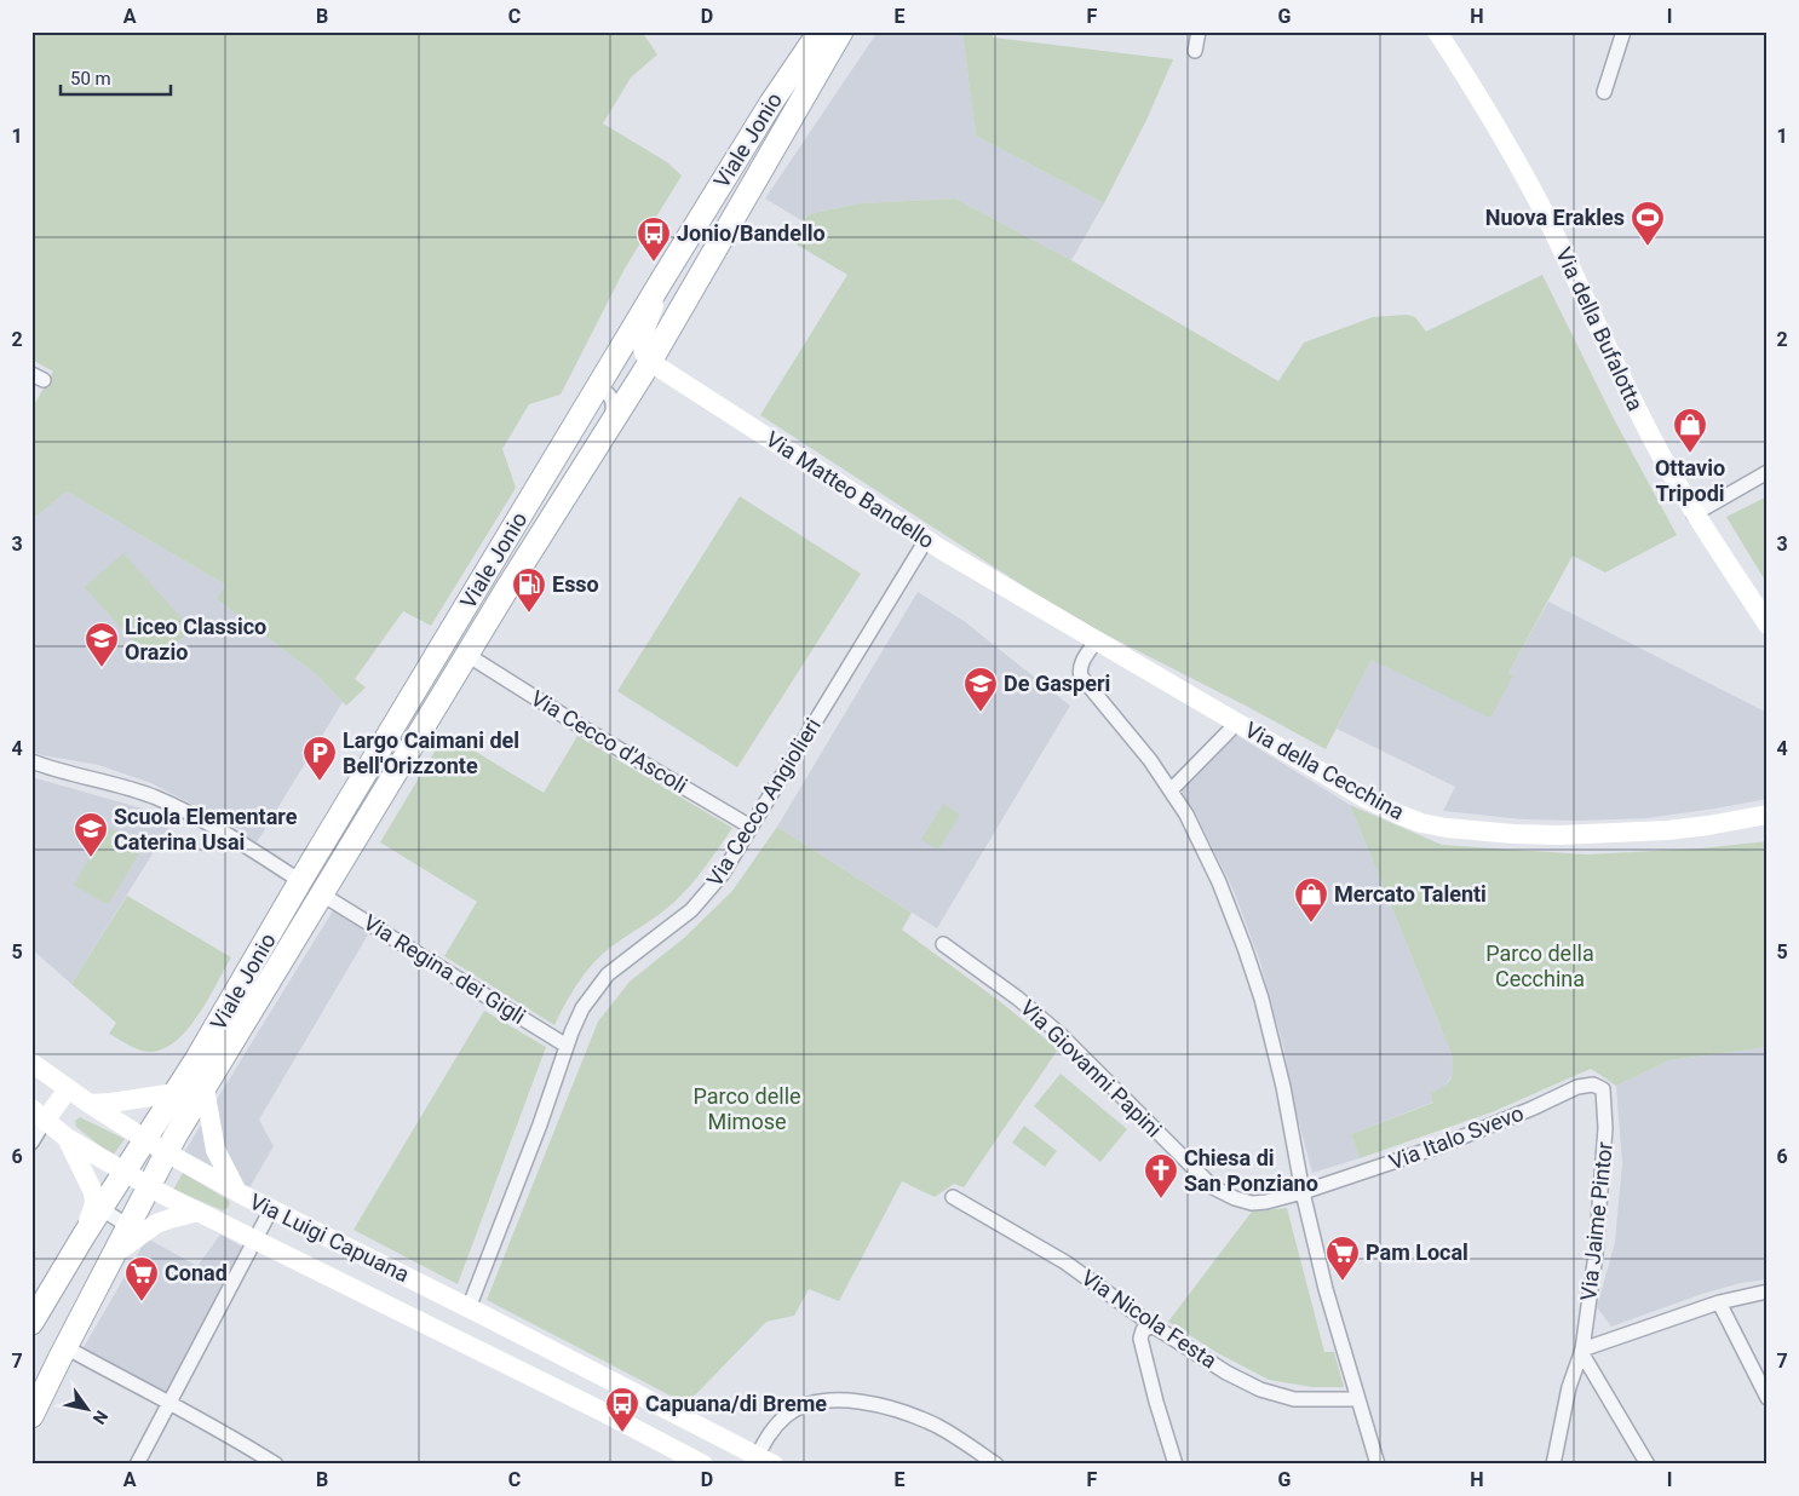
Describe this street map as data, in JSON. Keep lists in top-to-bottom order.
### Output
{
  "streets": {
    "main road": ["Viale Jonio"],
    "street": [
      "Via della Bufalotta",
      "Via Matteo Bandello",
      "Via Cecco d'Ascoli",
      "Via della Cecchina",
      "Via Cecco Angiolieri",
      "Via Regina dei Gigli",
      "Via Giovanni Papini",
      "Via Italo Svevo",
      "Via Jaime Pintor",
      "Via Luigi Capuana",
      "Via Nicola Festa"
    ]
  },
  "crossings": [
    ["Viale Jonio", "Via Matteo Bandello"],
    ["Viale Jonio", "Via Cecco d'Ascoli"],
    ["Viale Jonio", "Via Regina dei Gigli"],
    ["Via Matteo Bandello", "Via della Cecchina"],
    ["Via Matteo Bandello", "Via Cecco Angiolieri"],
    ["Via Cecco d'Ascoli", "Via Cecco Angiolieri"],
    ["Via Cecco Angiolieri", "Via Regina dei Gigli"],
    ["Via Cecco Angiolieri", "Via Luigi Capuana"],
    ["Via Giovanni Papini", "Via Italo Svevo"],
    ["Via Italo Svevo", "Via Jaime Pintor"]
  ],
  "parks": ["Parco della Cecchina", "Parco delle Mimose"],
  "places": {
    "sports": ["Nuova Erakles"],
    "bus stop": ["Jonio/Bandello", "Capuana/di Breme"],
    "shop": ["Ottavio Tripodi", "Mercato Talenti"],
    "fuel station": ["Esso"],
    "school or university": ["Liceo Classico Orazio", "De Gasperi", "Scuola Elementare Caterina Usai"],
    "parking": ["Largo Caimani del Bell'Orizzonte"],
    "church": ["Chiesa di San Ponziano"],
    "supermarket": ["Pam Local", "Conad"]
  },
  "scale_bar": "50 m",
  "north": "bottom right",
  "grid": {
    "columns": [
      "A",
      "B",
      "C",
      "D",
      "E",
      "F",
      "G",
      "H",
      "I"
    ],
    "rows": [
      "1",
      "2",
      "3",
      "4",
      "5",
      "6",
      "7"
    ]
  }
}
